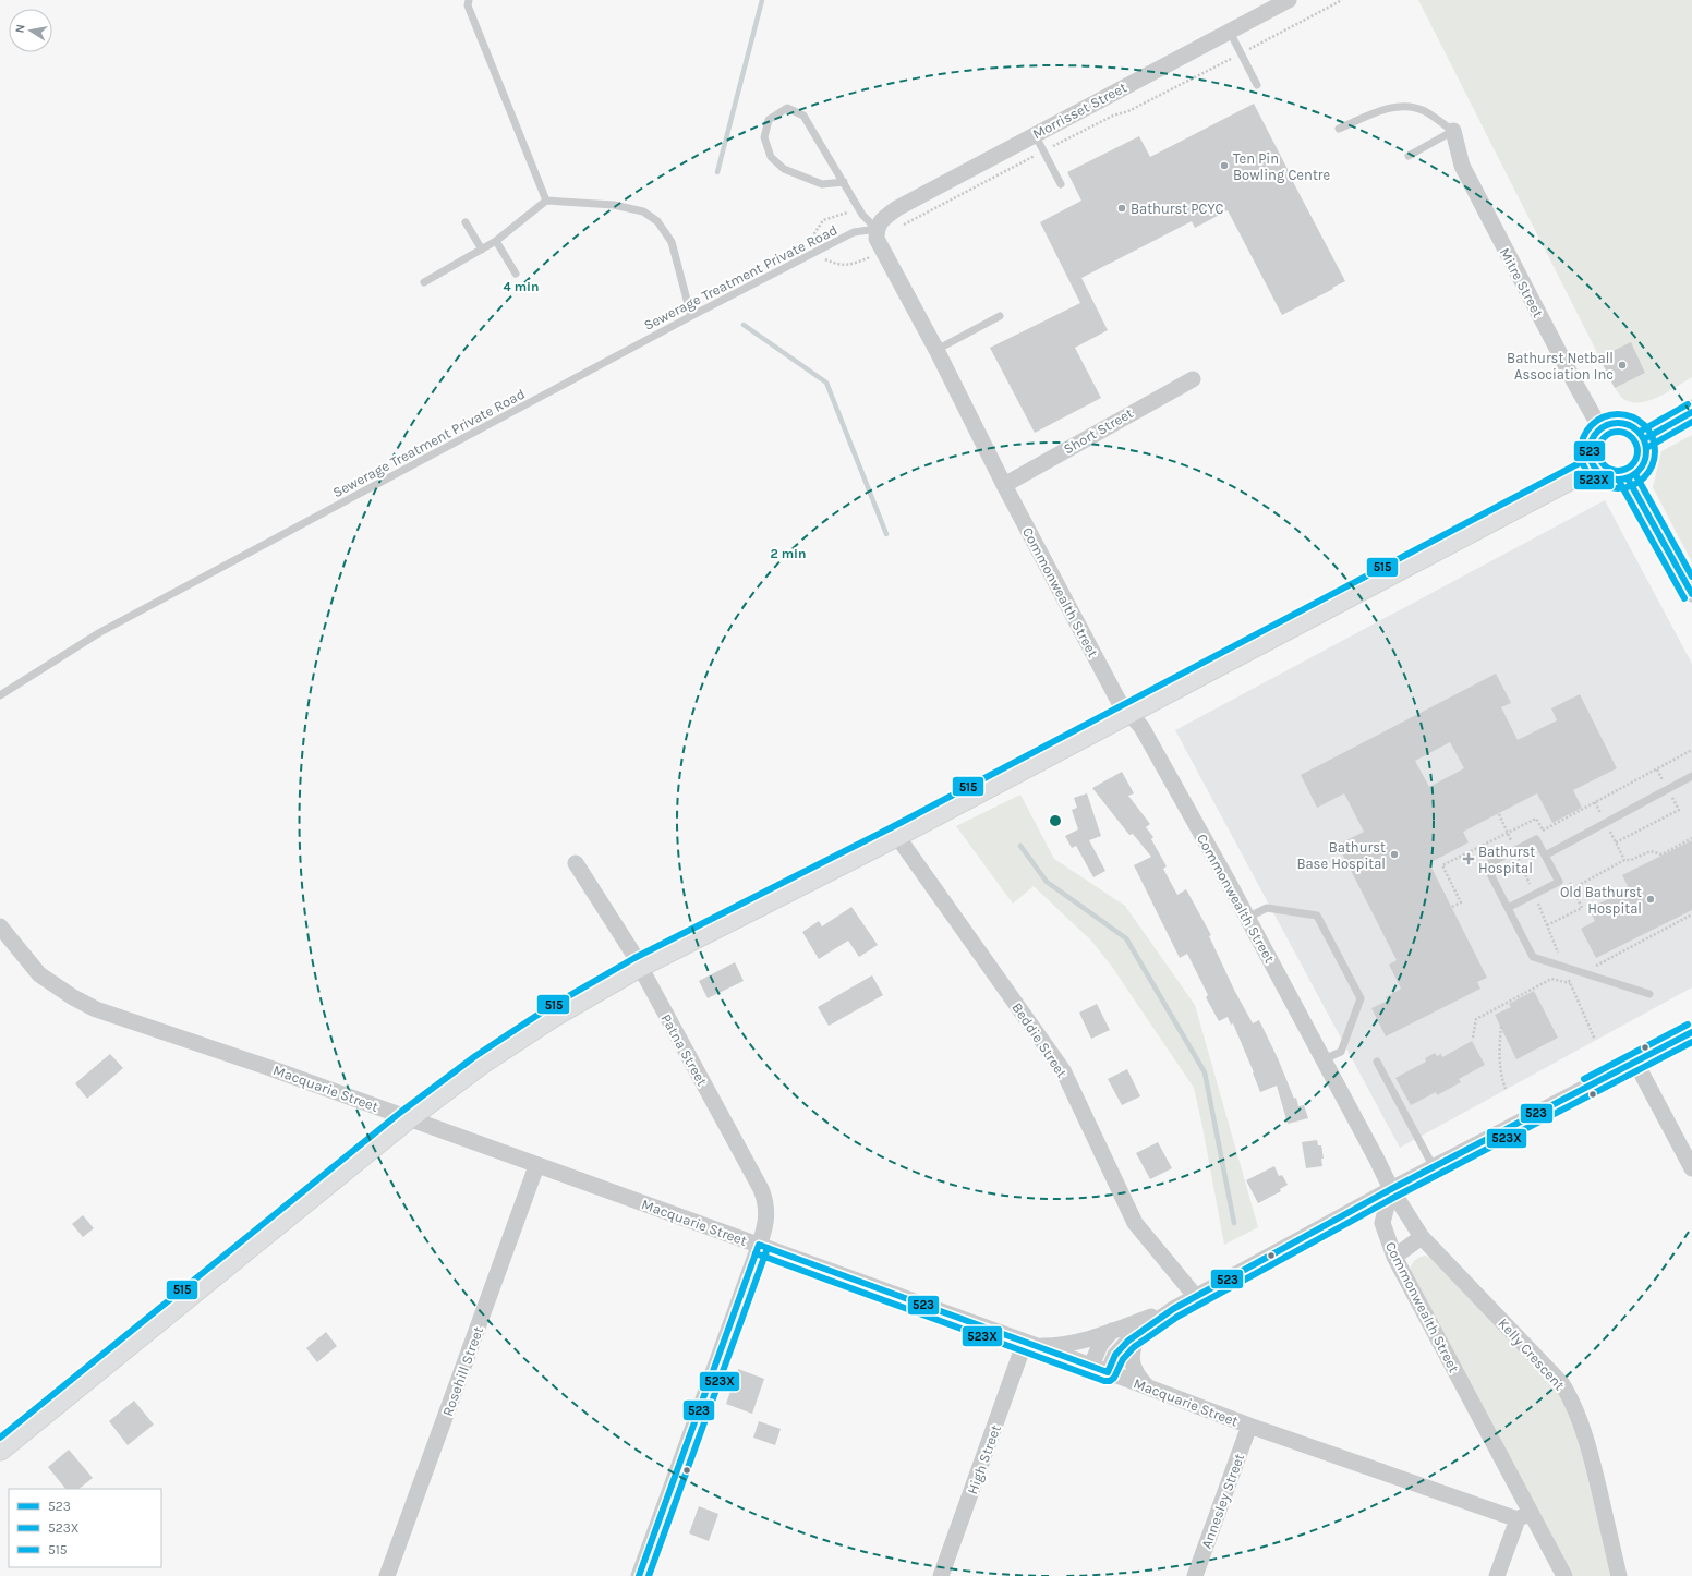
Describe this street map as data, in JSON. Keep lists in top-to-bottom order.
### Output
{
  "streets": {
    "street": [
      "Morrisset Street",
      "Mitre Street",
      "Short Street",
      "Commonwealth Street",
      "Beddie Street",
      "Patna Street",
      "Macquarie Street",
      "Kelly Crescent",
      "Rosehill Street",
      "High Street",
      "Annesley Street"
    ],
    "lane": ["Sewerage Treatment Private Road"]
  },
  "crossings": [
    ["Morrisset Street", "Sewerage Treatment Private Road"],
    ["Morrisset Street", "Commonwealth Street"],
    ["Sewerage Treatment Private Road", "Commonwealth Street"],
    ["Short Street", "Commonwealth Street"],
    ["Commonwealth Street", "Macquarie Street"],
    ["Commonwealth Street", "Kelly Crescent"],
    ["Patna Street", "Macquarie Street"],
    ["Macquarie Street", "Rosehill Street"],
    ["Macquarie Street", "High Street"],
    ["Macquarie Street", "Annesley Street"]
  ],
  "places": {
    "other": [
      "Ten Pin Bowling Centre",
      "Bathurst PCYC",
      "Bathurst Netball Association Inc",
      "Bathurst Base Hospital",
      "Old Bathurst Hospital"
    ],
    "health": ["Bathurst Hospital"]
  },
  "lines": ["transit line 515", "transit line 523", "transit line 523X"],
  "legend": ["523", "523X", "515"],
  "north": "left",
  "rings": ["4 min", "2 min"]
}
